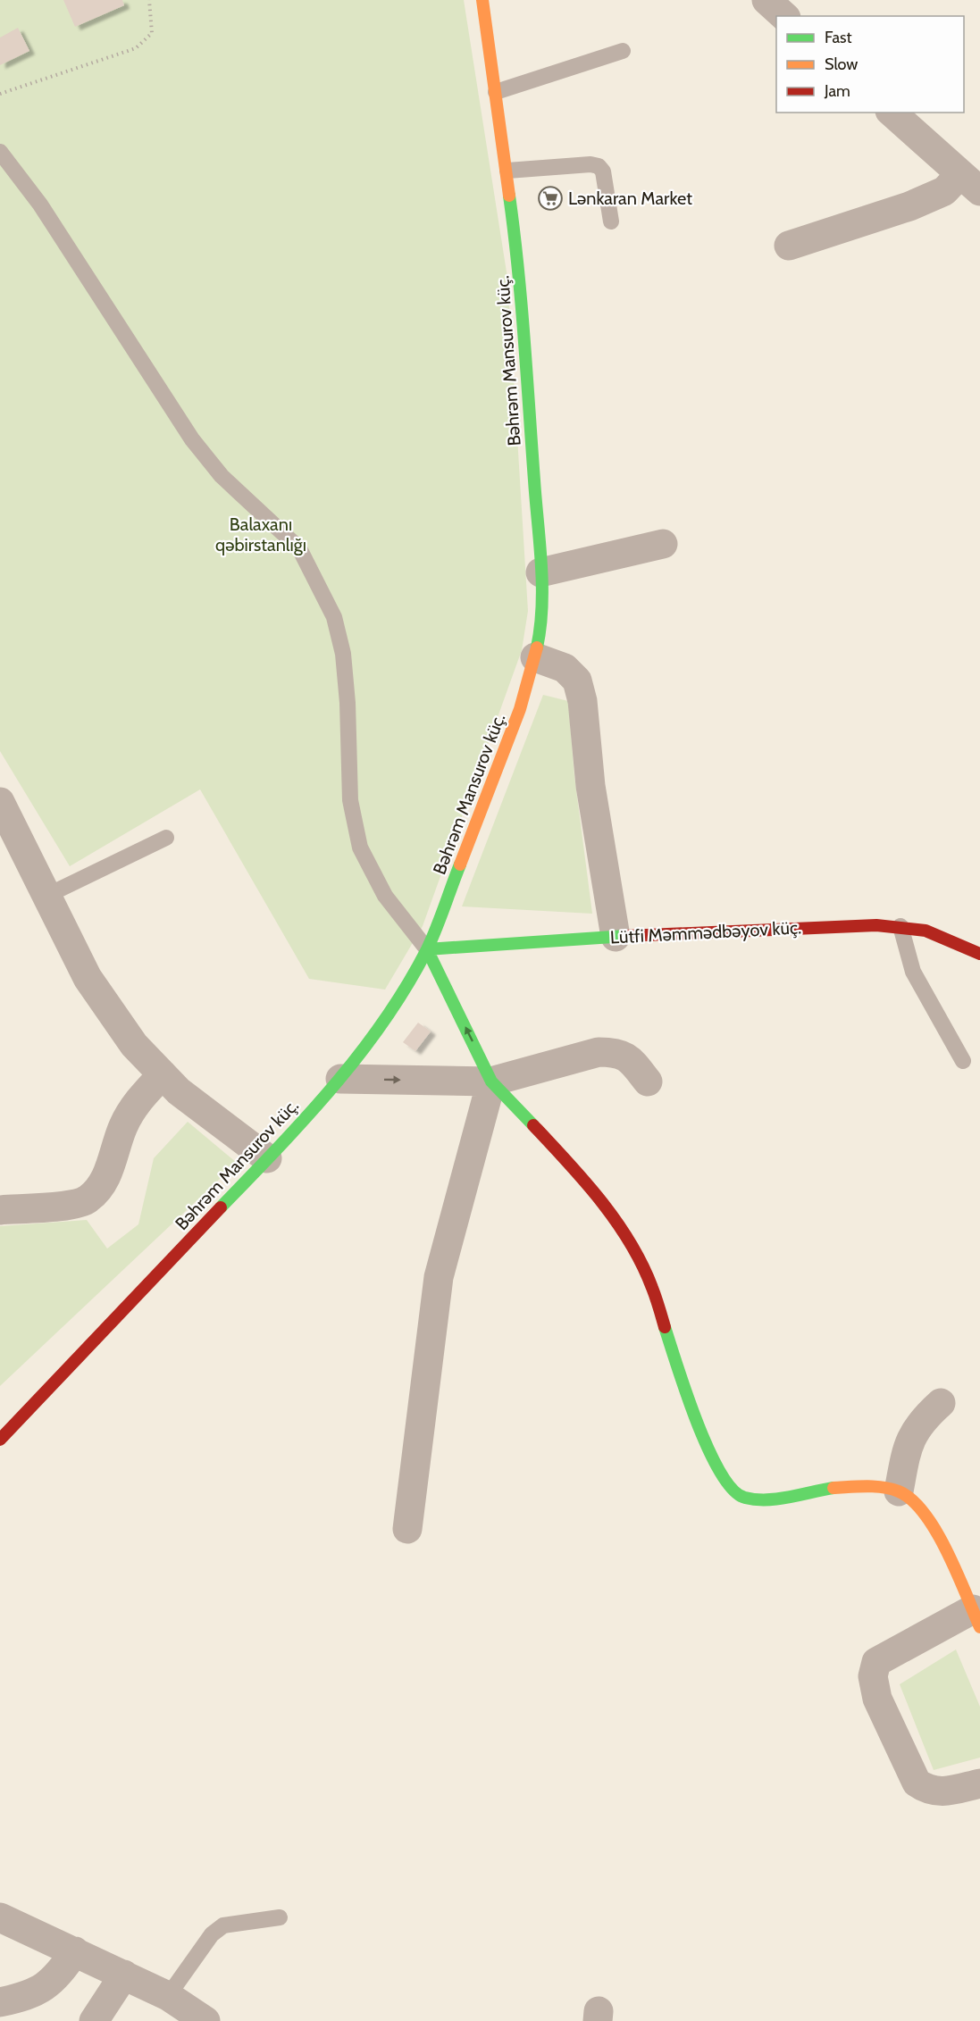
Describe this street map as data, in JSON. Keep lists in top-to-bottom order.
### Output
{
  "streets": {
    "street": ["Bəhrəm Mansurov küç.", "Lütfi Məmmədbəyov küç."]
  },
  "crossings": [
    ["Bəhrəm Mansurov küç.", "Lütfi Məmmədbəyov küç."]
  ],
  "parks": ["Balaxanı qəbirstanlığı"],
  "places": {
    "supermarket": ["Lənkaran Market"]
  },
  "legend": ["Fast", "Slow", "Jam"]
}
